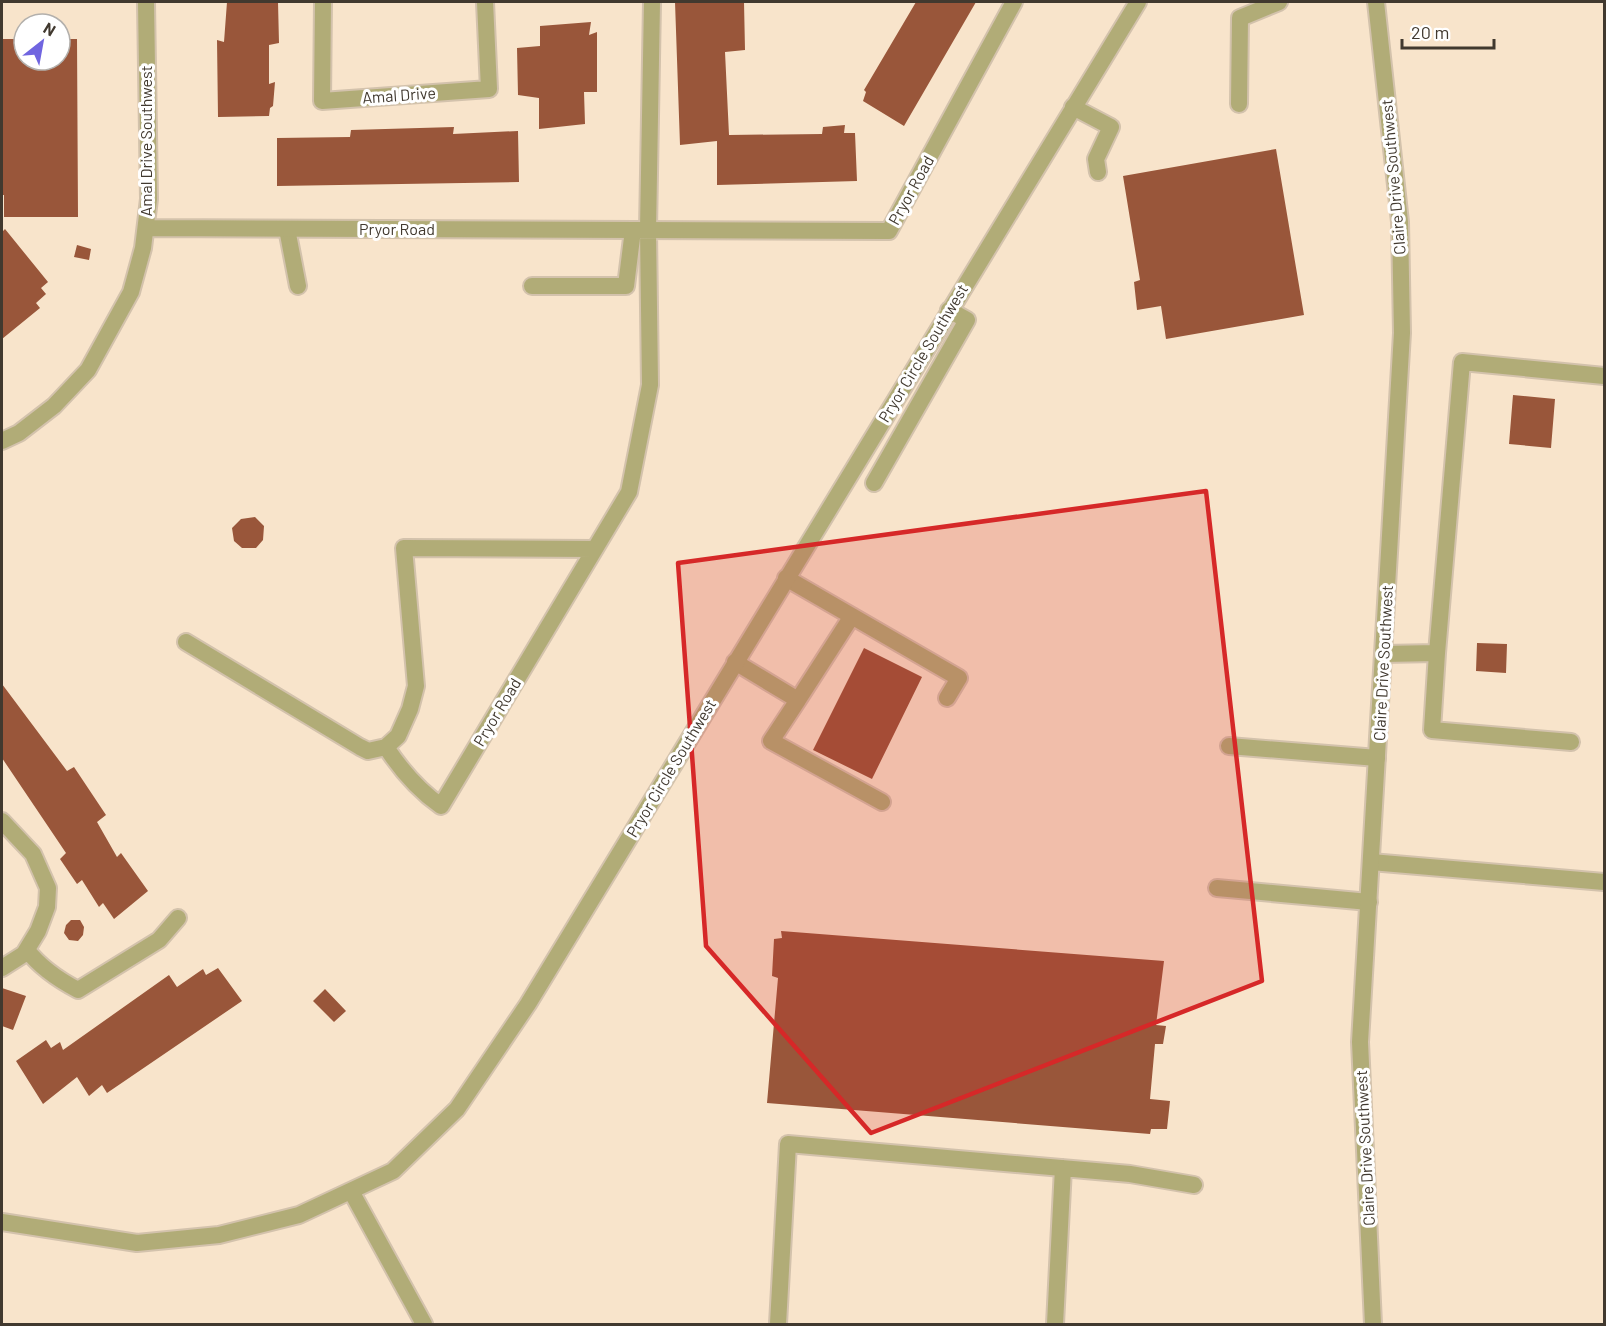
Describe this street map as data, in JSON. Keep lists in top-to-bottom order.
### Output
{
  "streets": {
    "street": [
      "Amal Drive",
      "Amal Drive Southwest",
      "Claire Drive Southwest",
      "Pryor Road",
      "Pryor Circle Southwest"
    ]
  },
  "crossings": [
    ["Amal Drive Southwest", "Pryor Road"]
  ],
  "scale_bar": "20 m",
  "north": "top right"
}
